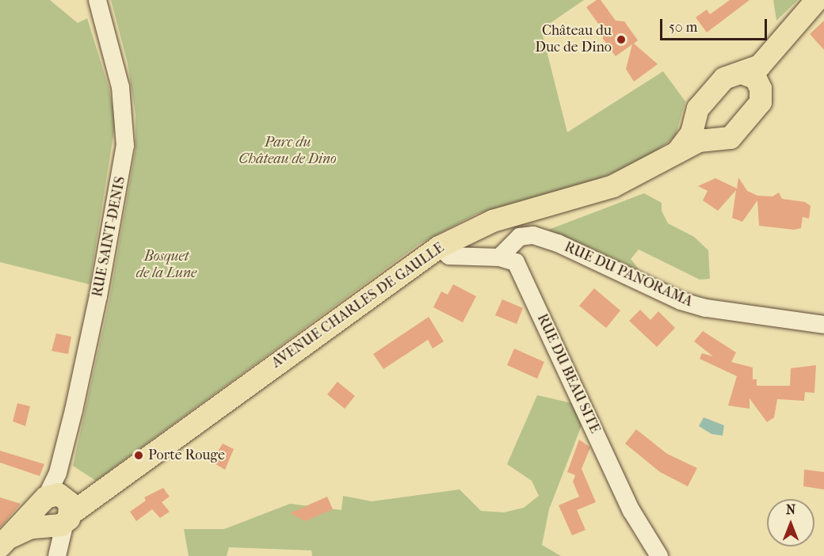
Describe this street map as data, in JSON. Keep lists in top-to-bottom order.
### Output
{
  "streets": {
    "main road": ["AVENUE CHARLES DE GAULLE"],
    "street": ["RUE SAINT-DENIS", "RUE DU PANORAMA", "RUE DU BEAU SITE"]
  },
  "crossings": [
    ["RUE SAINT-DENIS", "AVENUE CHARLES DE GAULLE"],
    ["RUE DU PANORAMA", "RUE DU BEAU SITE"],
    ["AVENUE CHARLES DE GAULLE", "RUE DU BEAU SITE"]
  ],
  "parks": ["Parc du Château de Dino", "Bosquet de la Lune"],
  "places": ["Château du Duc de Dino", "Porte Rouge"],
  "scale_bar": "50 m",
  "north": "top"
}
